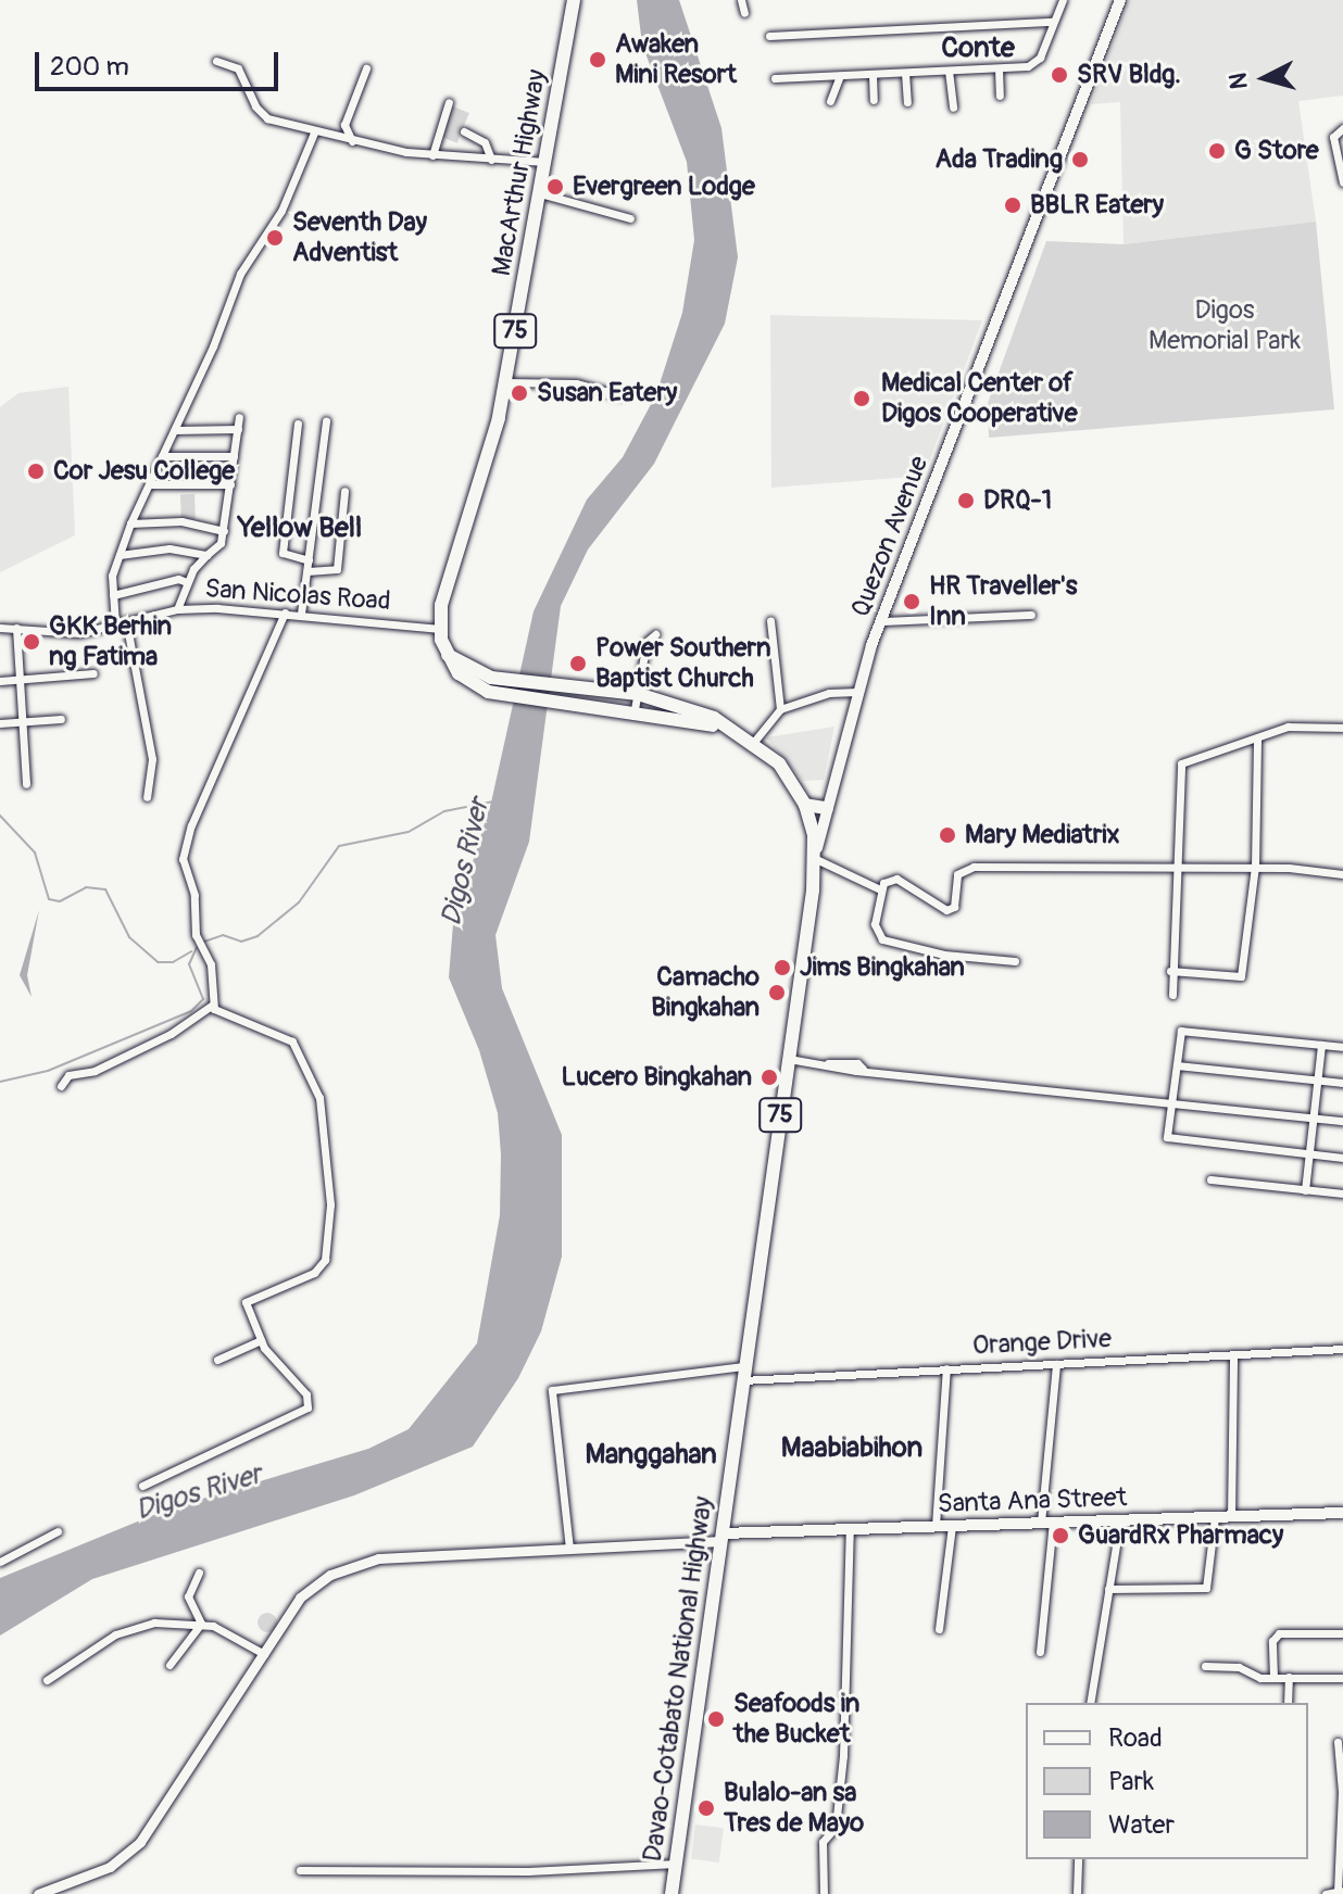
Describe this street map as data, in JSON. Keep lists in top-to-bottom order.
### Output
{
  "streets": {
    "highway": ["MacArthur Highway", "75", "Davao-Cotabato National Highway"],
    "main road": ["Quezon Avenue", "Santa Ana Street"],
    "street": ["San Nicolas Road", "Orange Drive"]
  },
  "crossings": [
    ["MacArthur Highway", "Quezon Avenue"],
    ["MacArthur Highway", "San Nicolas Road"],
    ["MacArthur Highway", "Davao-Cotabato National Highway"],
    ["Quezon Avenue", "Davao-Cotabato National Highway"],
    ["Orange Drive", "Davao-Cotabato National Highway"],
    ["Santa Ana Street", "Davao-Cotabato National Highway"]
  ],
  "districts": [
    "Conte",
    "Yellow Bell",
    "Maabiabihon",
    "Manggahan"
  ],
  "water": ["Digos River"],
  "parks": ["Digos Memorial Park"],
  "places": [
    "Awaken Mini Resort",
    "SRV Bldg.",
    "G Store",
    "Ada Trading",
    "Evergreen Lodge",
    "BBLR Eatery",
    "Seventh Day Adventist",
    "Susan Eatery",
    "Medical Center of Digos Cooperative",
    "Cor Jesu College",
    "DRQ-1",
    "HR Traveller's Inn",
    "GKK Berhin ng Fatima",
    "Power Southern Baptist Church",
    "Mary Mediatrix",
    "Jims Bingkahan",
    "Camacho Bingkahan",
    "Lucero Bingkahan",
    "GuardRx Pharmacy",
    "Seafoods in the Bucket",
    "Bulalo-an sa Tres de Mayo"
  ],
  "legend": ["Road", "Park", "Water"],
  "scale_bar": "200 m",
  "north": "left"
}
